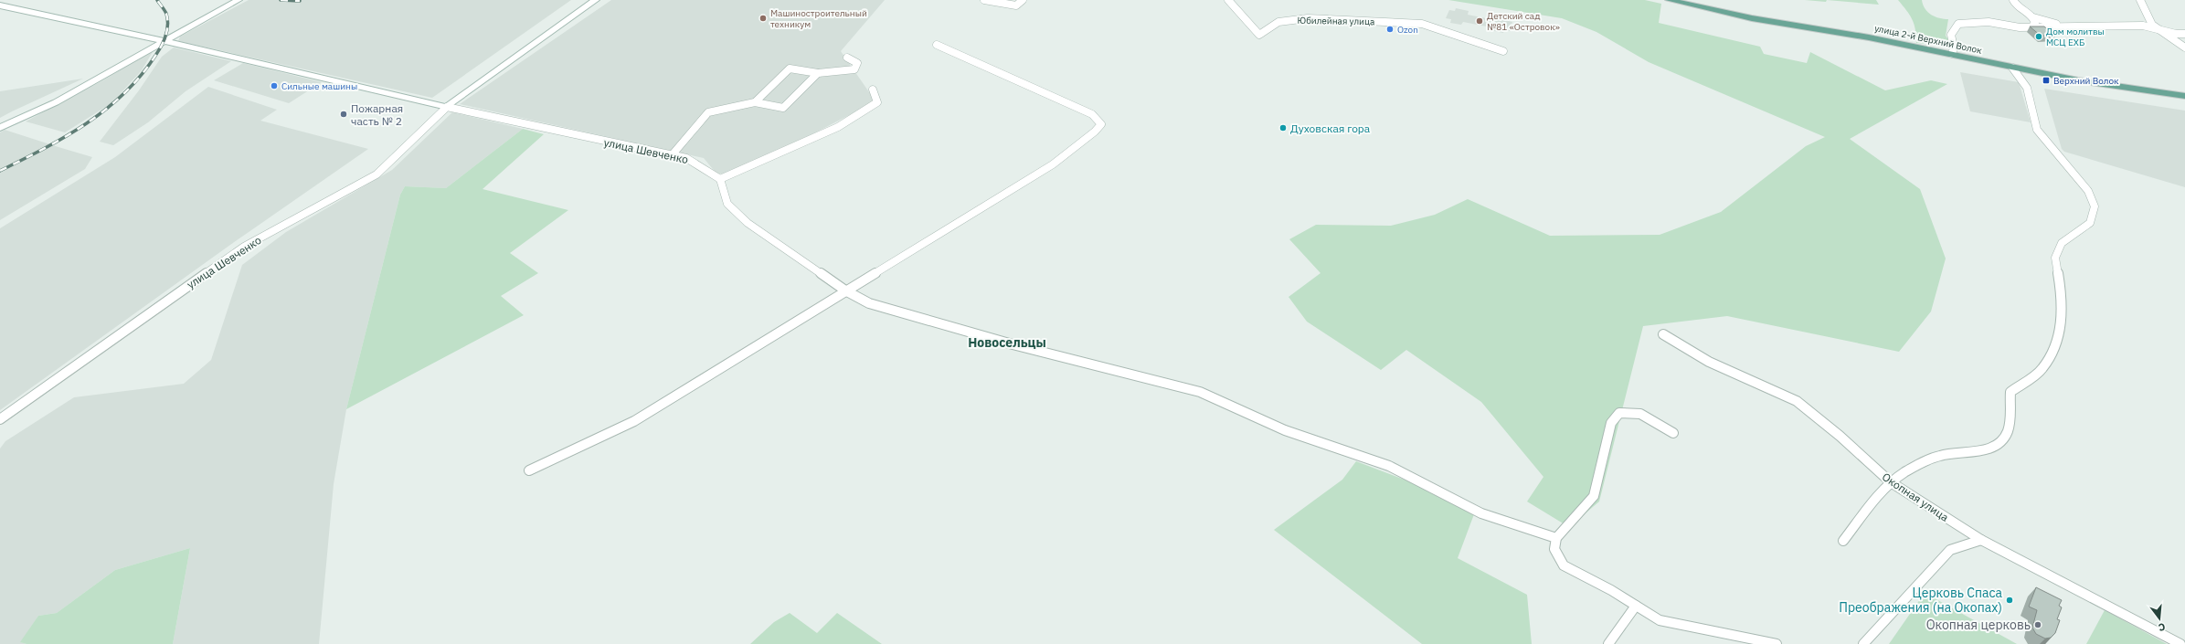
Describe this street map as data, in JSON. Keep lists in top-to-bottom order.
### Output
{
  "streets": {
    "main road": ["улица 2-й Верхний Волок"],
    "street": ["Юбилейная улица", "улица Шевченко", "Окопная улица"]
  },
  "districts": ["Новосельцы"],
  "places": {
    "other": [
      "Машиностроительный техникум",
      "Детский сад №81 «Островок»",
      "Ozon",
      "Дом молитвы МСЦ ЕХБ",
      "Сильные машины",
      "Пожарная часть № 2",
      "Духовская гора",
      "Церковь Спаса Преображения (на Окопах)",
      "Окопная церковь"
    ],
    "transit": ["Верхний Волок"]
  },
  "north": "bottom"
}
